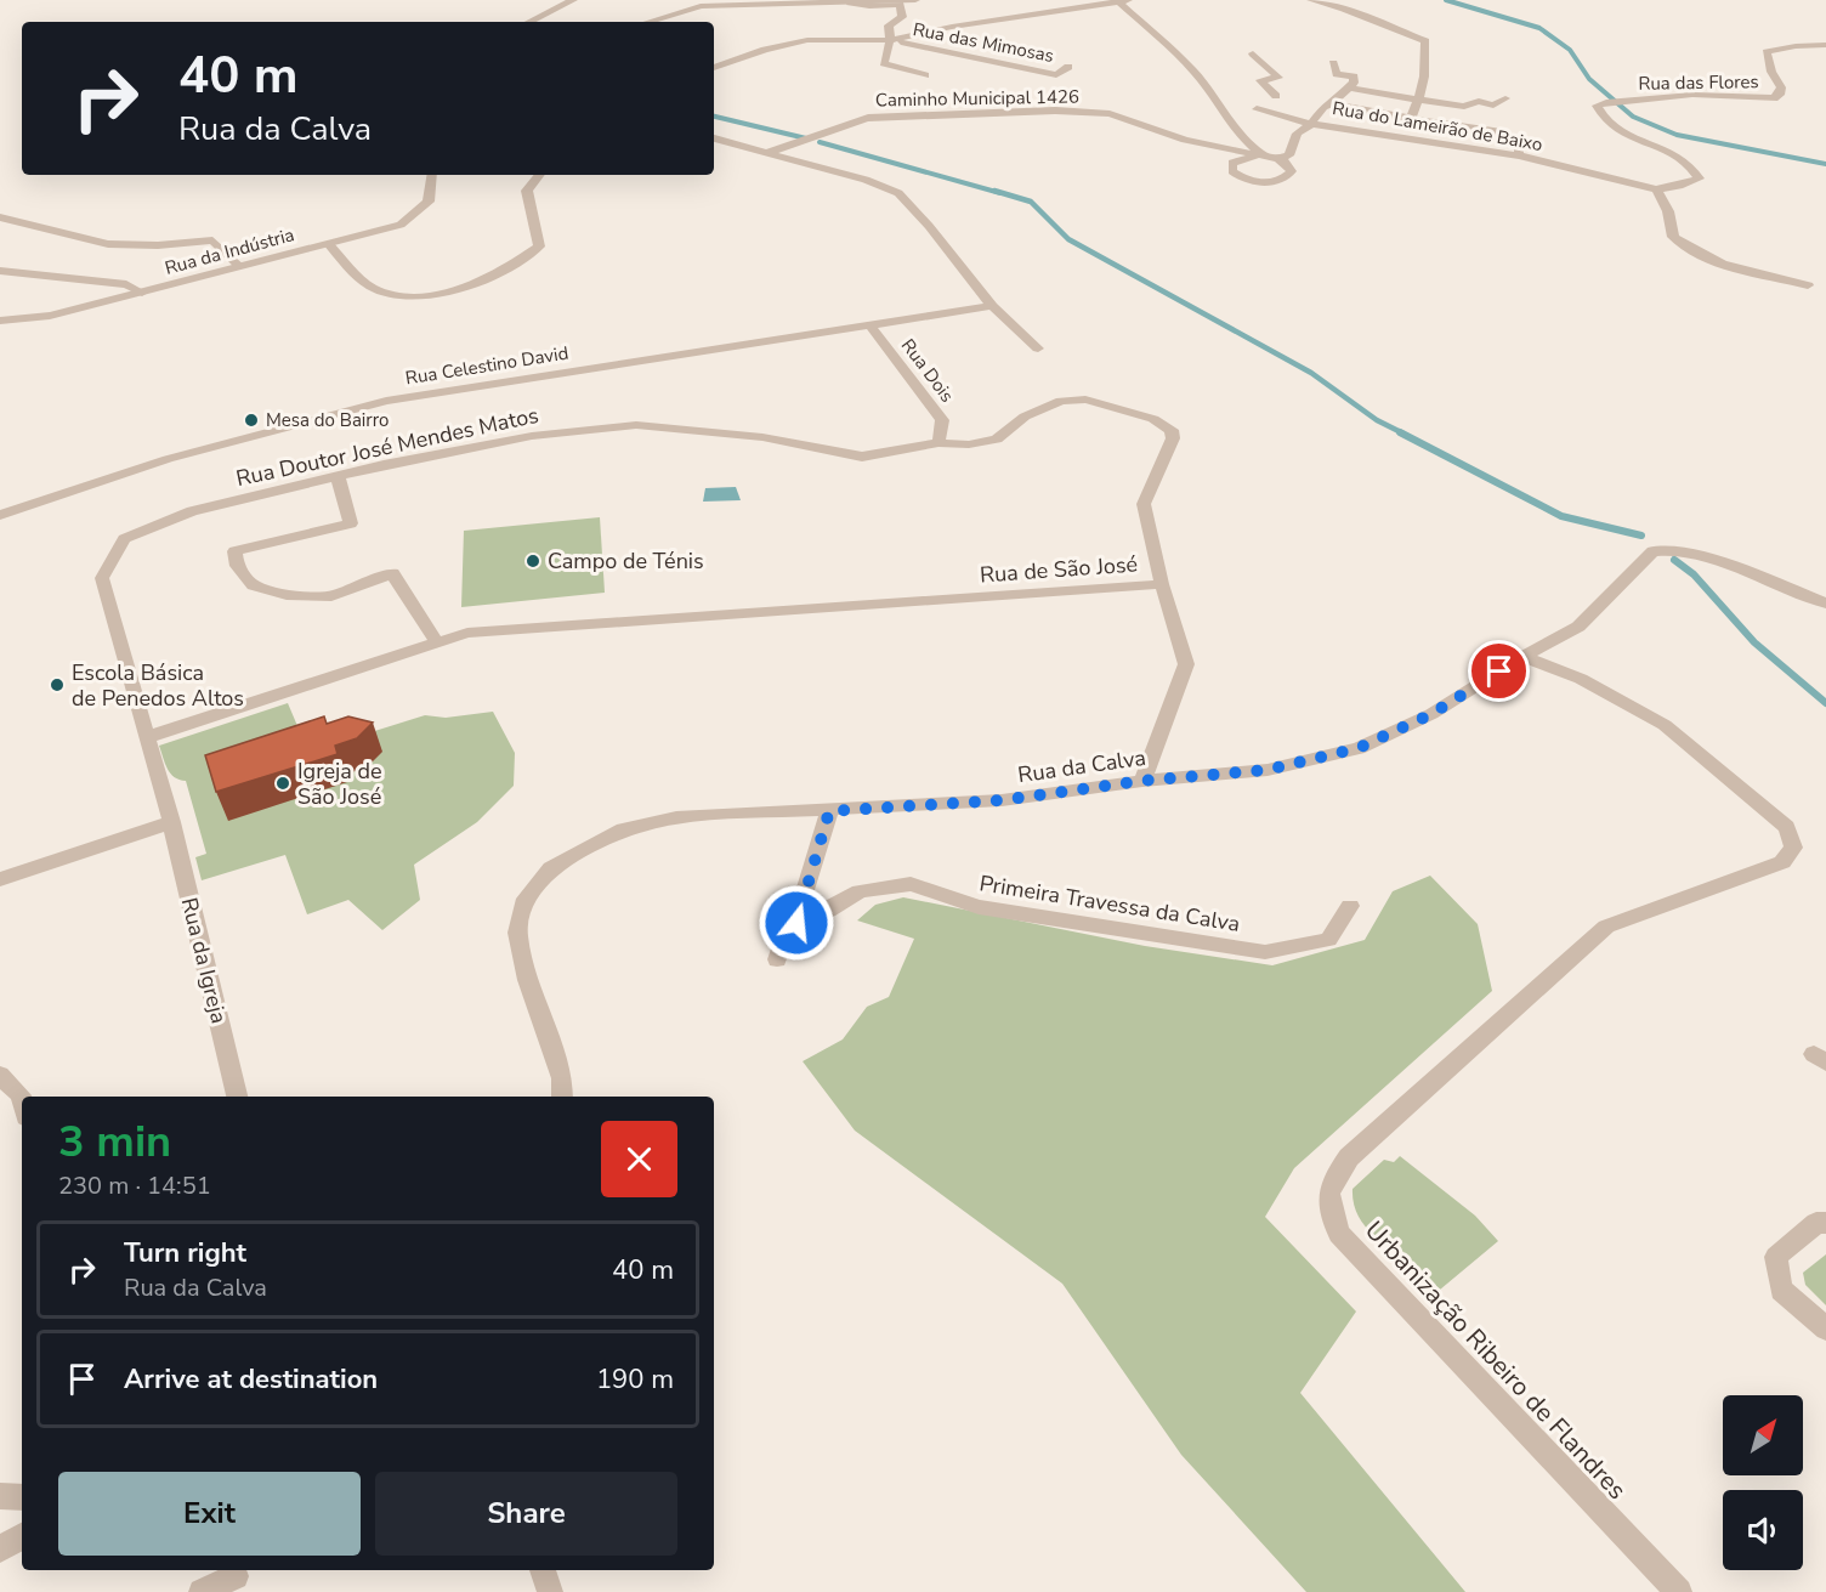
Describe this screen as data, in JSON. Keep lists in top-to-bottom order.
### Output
{
  "streets": {
    "street": [
      "Rua das Mimosas",
      "Rua das Flores",
      "Caminho Municipal 1426",
      "Rua do Lameirão de Baixo",
      "Rua da Indústria",
      "Rua Celestino David",
      "Rua Dois",
      "Rua Doutor José Mendes Matos",
      "Rua de São José",
      "Rua da Calva",
      "Primeira Travessa da Calva",
      "Rua da Igreja",
      "Urbanização Ribeiro de Flandres"
    ]
  },
  "crossings": [
    ["Rua das Flores", "Rua do Lameirão de Baixo"],
    ["Rua Celestino David", "Rua Dois"],
    ["Rua Dois", "Rua Doutor José Mendes Matos"],
    ["Rua Dois", "Rua de São José"],
    ["Rua Doutor José Mendes Matos", "Rua de São José"],
    ["Rua Doutor José Mendes Matos", "Rua da Igreja"],
    ["Rua da Calva", "Urbanização Ribeiro de Flandres"]
  ],
  "places": [
    "Mesa do Bairro",
    "Campo de Ténis",
    "Escola Básica de Penedos Altos",
    "Igreja de São José"
  ],
  "north": "top right",
  "page": {
    "turn": ["40 m", "Rua da Calva"],
    "heading": ["3 min", "230 m · 14:51"],
    "list": [
      {
        "name": "Turn right",
        "note": "Rua da Calva",
        "value": "40 m"
      },
      {
        "name": "Arrive at destination",
        "value": "190 m"
      }
    ],
    "buttons": ["Exit", "Share"]
  }
}
